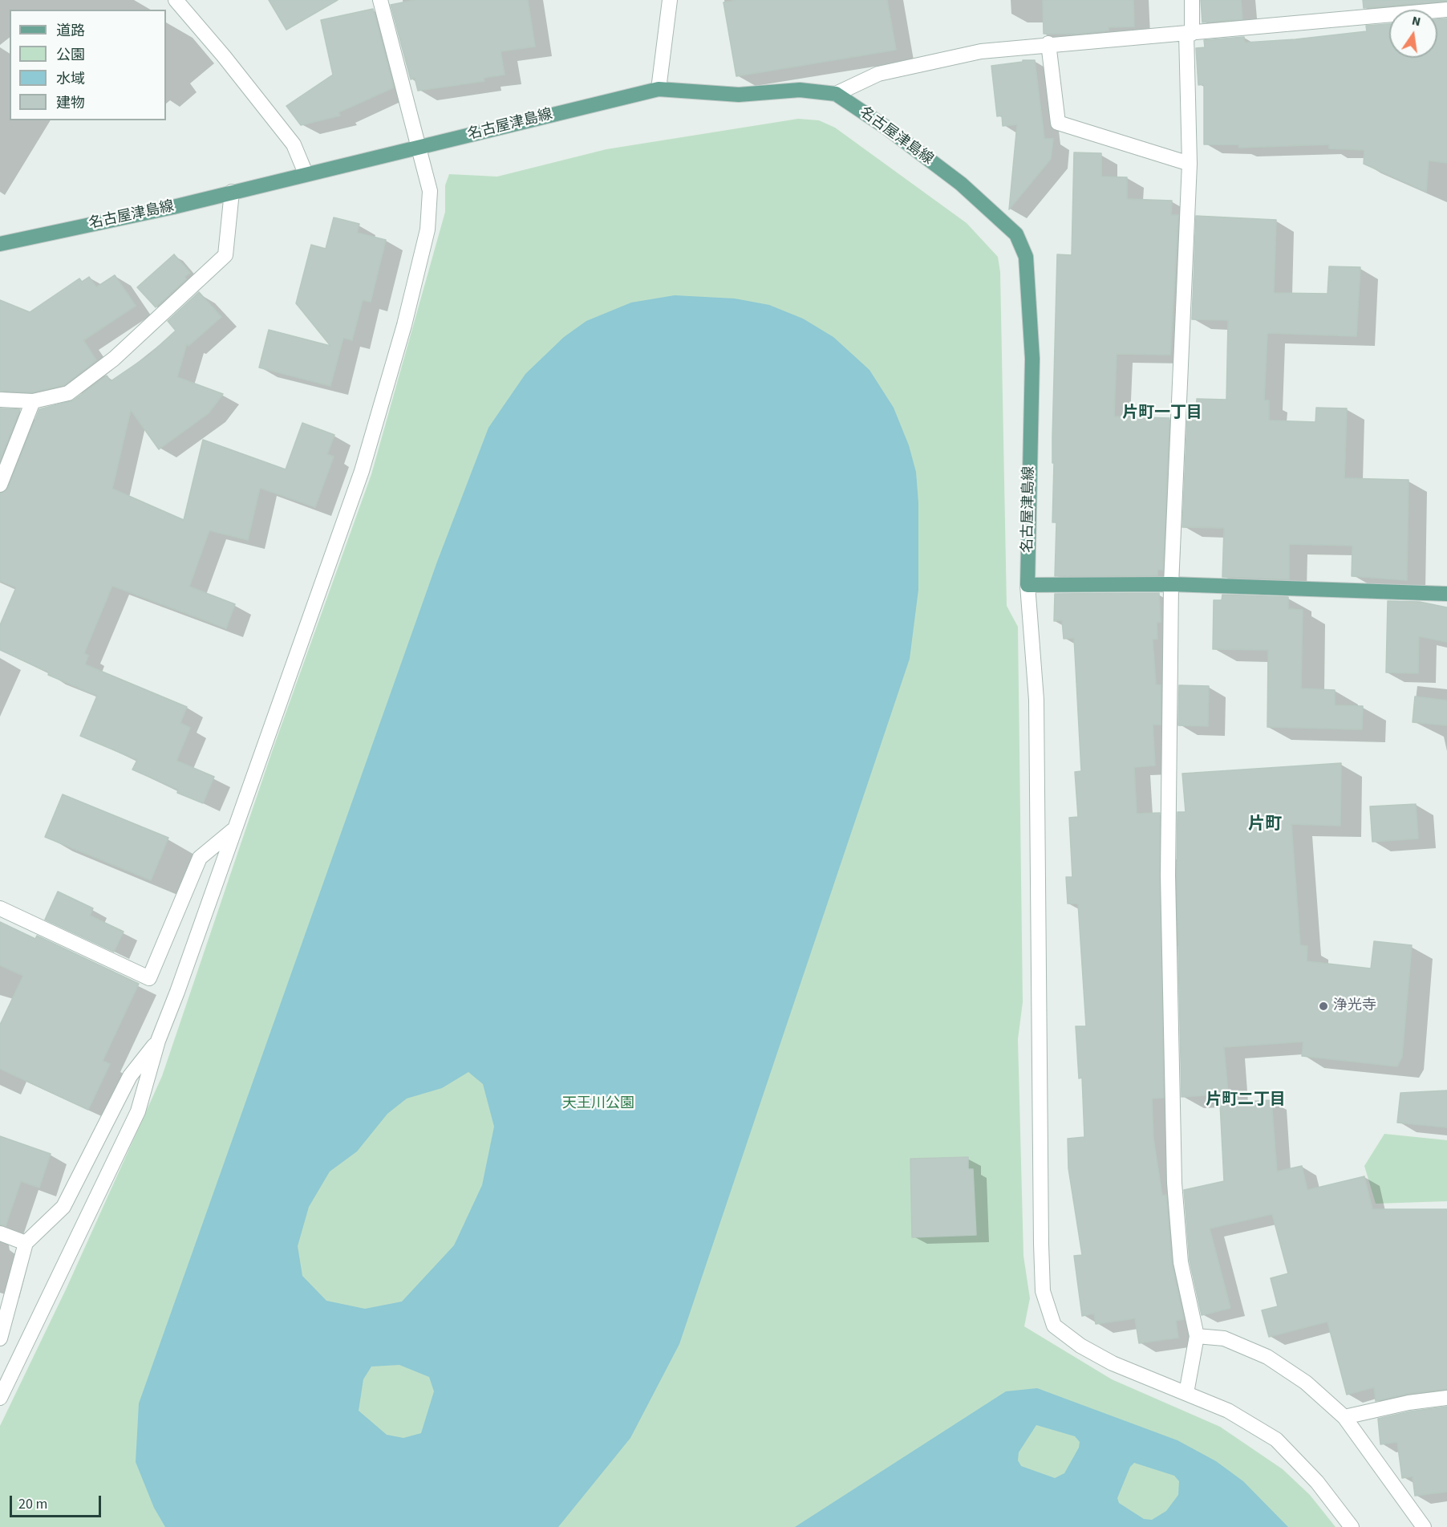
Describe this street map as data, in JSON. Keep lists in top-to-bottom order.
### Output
{
  "streets": {
    "main road": ["名古屋津島線"]
  },
  "districts": ["片町一丁目", "片町", "片町二丁目"],
  "parks": ["天王川公園"],
  "places": ["浄光寺"],
  "legend": [
    "道路",
    "公園",
    "水域",
    "建物"
  ],
  "scale_bar": "20 m",
  "north": "top"
}
